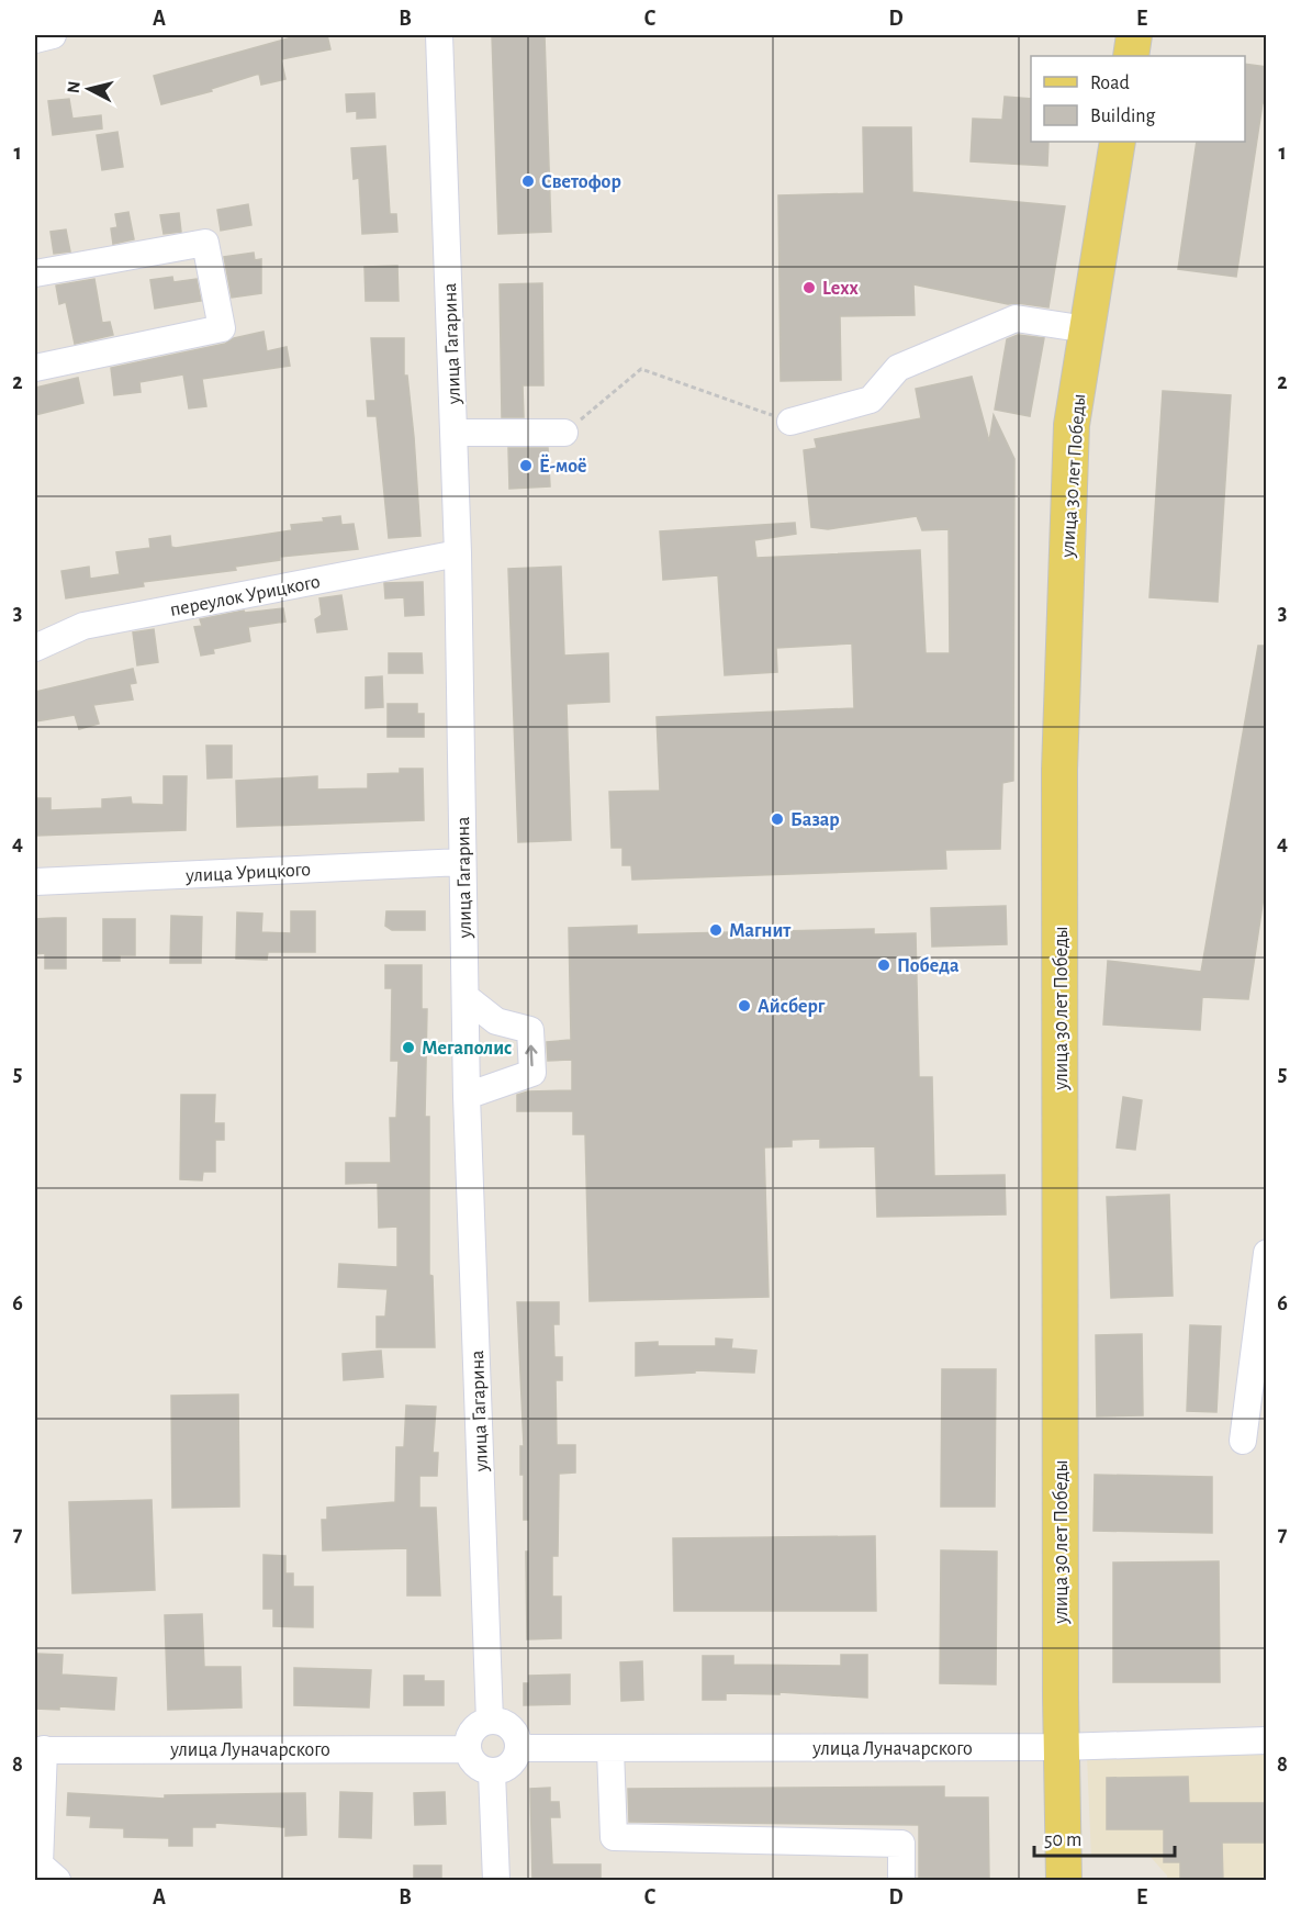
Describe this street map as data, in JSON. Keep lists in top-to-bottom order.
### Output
{
  "streets": {
    "main road": ["улица 30 лет Победы"],
    "street": [
      "улица Гагарина",
      "переулок Урицкого",
      "улица Урицкого",
      "улица Луначарского"
    ]
  },
  "crossings": [
    ["улица Гагарина", "переулок Урицкого"],
    ["улица Гагарина", "улица Урицкого"],
    ["улица Гагарина", "улица Луначарского"],
    ["улица 30 лет Победы", "улица Луначарского"]
  ],
  "places": [
    "Светофор",
    "Lexx",
    "Ё-моё",
    "Базар",
    "Магнит",
    "Победа",
    "Айсберг",
    "Мегаполис"
  ],
  "legend": ["Road", "Building"],
  "scale_bar": "50 m",
  "north": "left",
  "grid": {
    "columns": [
      "A",
      "B",
      "C",
      "D",
      "E"
    ],
    "rows": [
      "1",
      "2",
      "3",
      "4",
      "5",
      "6",
      "7",
      "8"
    ]
  }
}
